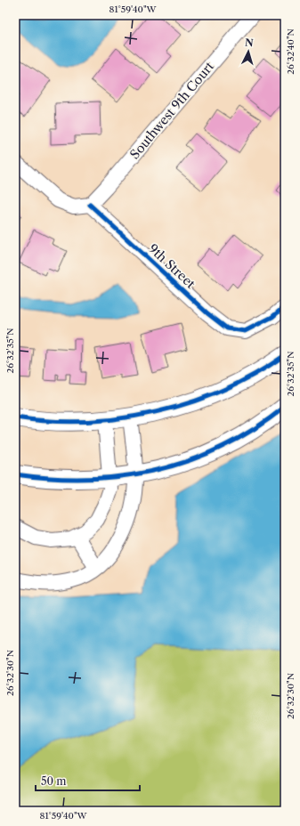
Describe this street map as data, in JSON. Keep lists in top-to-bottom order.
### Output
{
  "streets": {
    "street": ["Southwest 9th Court", "9th Street"]
  },
  "crossings": [
    ["Southwest 9th Court", "9th Street"]
  ],
  "scale_bar": "50 m",
  "north": "top",
  "coordinates": [
    "81°59'40\"W",
    "26°32'40\"N",
    "26°32'35\"N",
    "26°32'30\"N"
  ]
}
